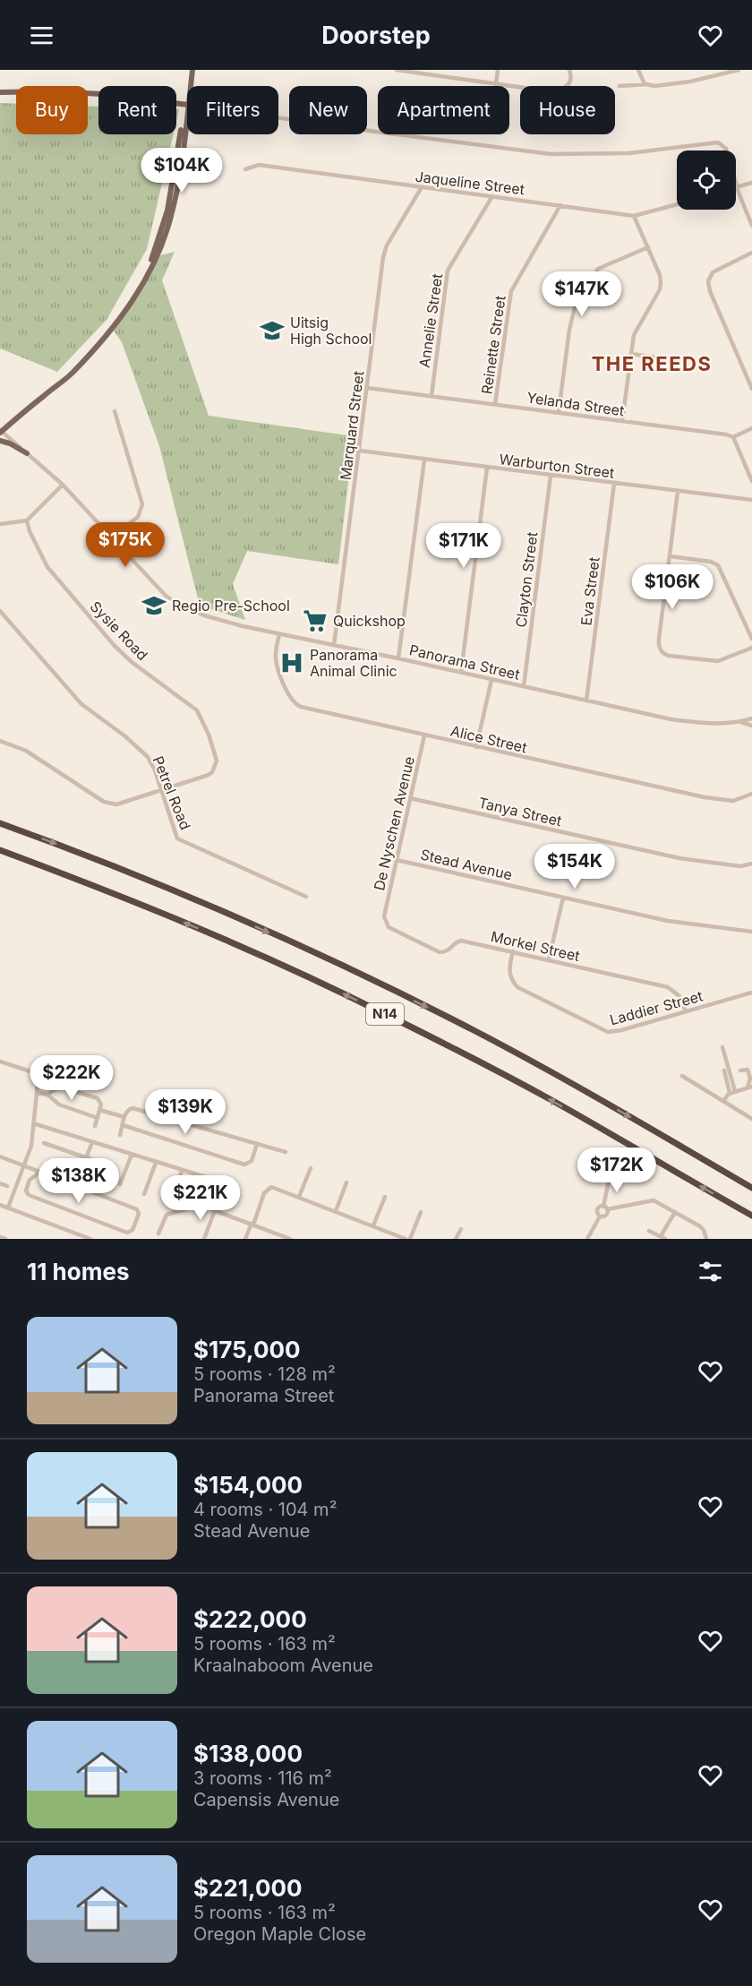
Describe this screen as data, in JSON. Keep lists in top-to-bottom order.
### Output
{
  "streets": {
    "highway": ["N14"],
    "street": [
      "Jaqueline Street",
      "Annelie Street",
      "Reinette Street",
      "Yelanda Street",
      "Marquard Street",
      "Warburton Street",
      "Clayton Street",
      "Eva Street",
      "Sysie Road",
      "Panorama Street",
      "Alice Street",
      "Petrel Road",
      "Tanya Street",
      "De Nyschen Avenue",
      "Stead Avenue",
      "Morkel Street",
      "Laddier Street"
    ]
  },
  "crossings": [
    ["Jaqueline Street", "Annelie Street"],
    ["Jaqueline Street", "Reinette Street"],
    ["Jaqueline Street", "Marquard Street"],
    ["Annelie Street", "Yelanda Street"],
    ["Reinette Street", "Yelanda Street"],
    ["Yelanda Street", "Marquard Street"],
    ["Marquard Street", "Warburton Street"],
    ["Marquard Street", "Panorama Street"],
    ["Warburton Street", "Clayton Street"],
    ["Warburton Street", "Eva Street"],
    ["Clayton Street", "Panorama Street"],
    ["Eva Street", "Panorama Street"],
    ["Sysie Road", "Petrel Road"],
    ["Panorama Street", "Alice Street"],
    ["Alice Street", "De Nyschen Avenue"],
    ["Tanya Street", "De Nyschen Avenue"],
    ["De Nyschen Avenue", "Stead Avenue"],
    ["De Nyschen Avenue", "Morkel Street"],
    ["Morkel Street", "Laddier Street"]
  ],
  "districts": ["THE REEDS"],
  "places": {
    "school or university": ["Uitsig High School", "Regio Pre-School"],
    "supermarket": ["Quickshop"],
    "hospital": ["Panorama Animal Clinic"]
  },
  "page": {
    "header": "Doorstep",
    "chip": [
      "Buy",
      "Rent",
      "Filters",
      "New",
      "Apartment",
      "House"
    ],
    "price": [
      "$104K",
      "$147K",
      "$175K",
      "$171K",
      "$106K",
      "$154K",
      "$222K",
      "$139K",
      "$172K",
      "$138K",
      "$221K"
    ],
    "heading": "11 homes",
    "list": [
      {
        "name": "$175,000",
        "note": "5 rooms · 128 m² · Panorama Street"
      },
      {
        "name": "$154,000",
        "note": "4 rooms · 104 m² · Stead Avenue"
      },
      {
        "name": "$222,000",
        "note": "5 rooms · 163 m² · Kraalnaboom Avenue"
      },
      {
        "name": "$138,000",
        "note": "3 rooms · 116 m² · Capensis Avenue"
      },
      {
        "name": "$221,000",
        "note": "5 rooms · 163 m² · Oregon Maple Close"
      }
    ]
  }
}
